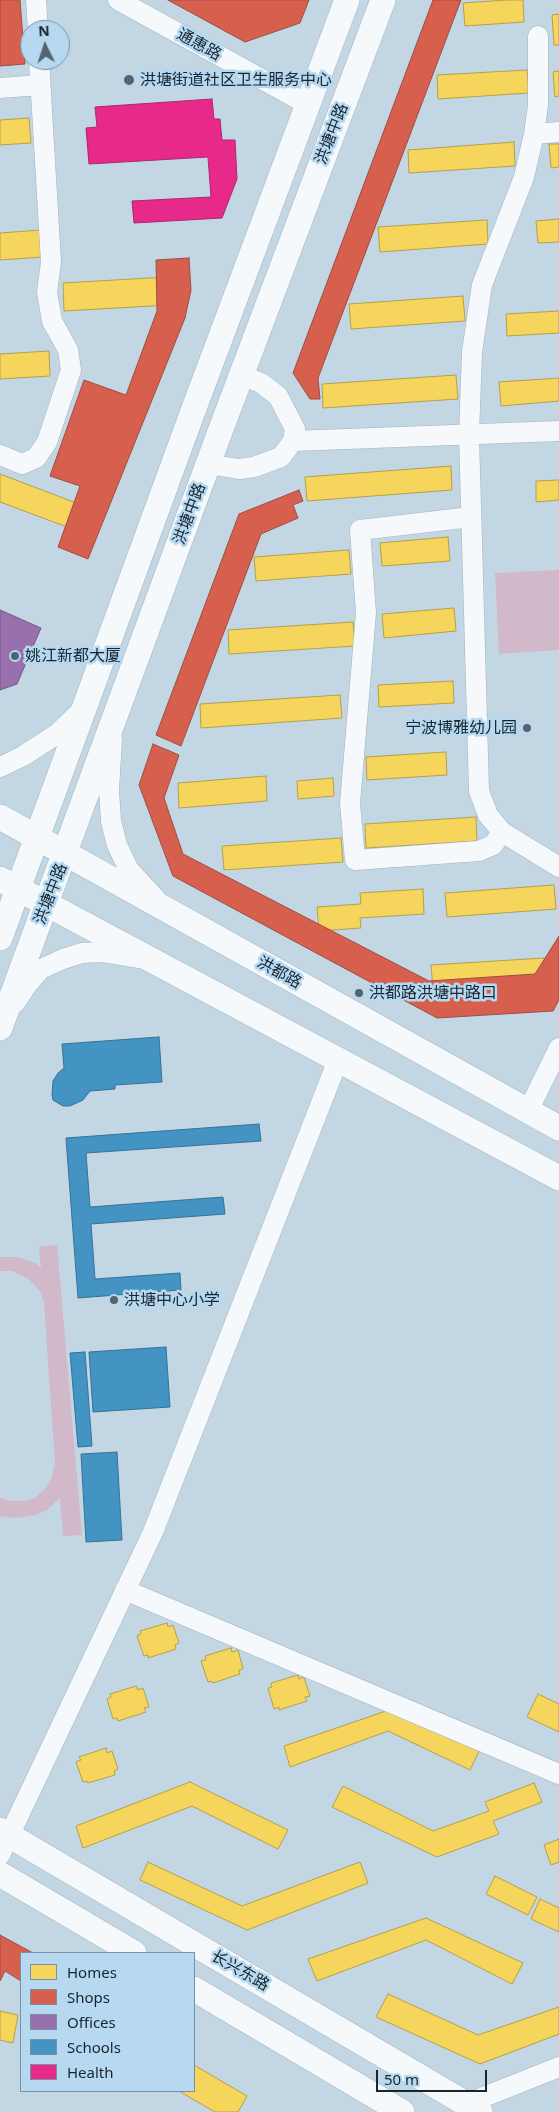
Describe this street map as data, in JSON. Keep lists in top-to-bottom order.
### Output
{
  "streets": {
    "main road": ["洪塘中路", "洪都路", "长兴东路"],
    "street": ["通惠路"]
  },
  "crossings": [
    ["通惠路", "洪塘中路"],
    ["洪塘中路", "洪都路"]
  ],
  "places": [
    "洪塘街道社区卫生服务中心",
    "姚江新都大厦",
    "宁波博雅幼儿园",
    "洪都路洪塘中路口",
    "洪塘中心小学"
  ],
  "legend": [
    "Homes",
    "Shops",
    "Offices",
    "Schools",
    "Health"
  ],
  "scale_bar": "50 m",
  "north": "top"
}
